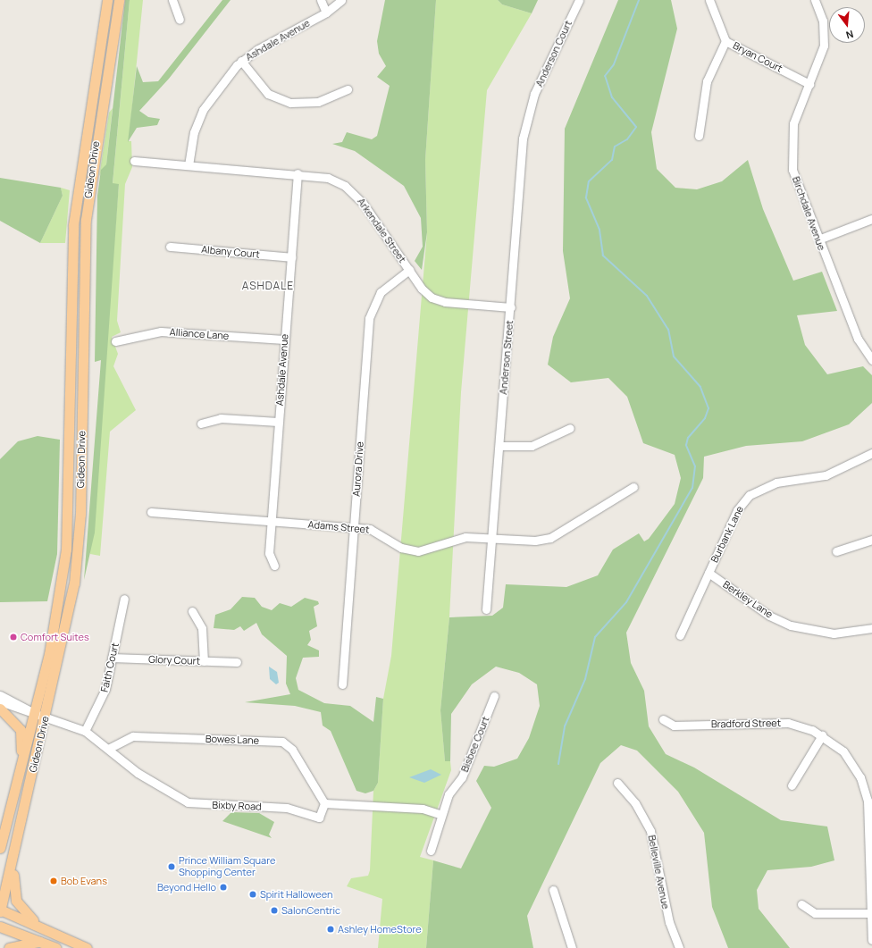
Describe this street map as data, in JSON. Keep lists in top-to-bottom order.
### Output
{
  "streets": {
    "main road": ["Gideon Drive"],
    "street": [
      "Ashdale Avenue",
      "Anderson Court",
      "Bryan Court",
      "Birchdale Avenue",
      "Arkendale Street",
      "Albany Court",
      "Alliance Lane",
      "Anderson Street",
      "Aurora Drive",
      "Adams Street",
      "Burbank Lane",
      "Berkley Lane",
      "Glory Court",
      "Faith Court",
      "Bradford Street",
      "Bowes Lane",
      "Bisbee Court",
      "Bixby Road",
      "Belleville Avenue"
    ]
  },
  "crossings": [
    ["Ashdale Avenue", "Arkendale Street"],
    ["Ashdale Avenue", "Albany Court"],
    ["Ashdale Avenue", "Alliance Lane"],
    ["Ashdale Avenue", "Adams Street"],
    ["Anderson Court", "Anderson Street"],
    ["Bryan Court", "Birchdale Avenue"],
    ["Gideon Drive", "Bixby Road"],
    ["Arkendale Street", "Anderson Street"],
    ["Arkendale Street", "Aurora Drive"],
    ["Anderson Street", "Adams Street"],
    ["Aurora Drive", "Adams Street"],
    ["Burbank Lane", "Berkley Lane"],
    ["Glory Court", "Faith Court"],
    ["Faith Court", "Bixby Road"],
    ["Bowes Lane", "Bixby Road"]
  ],
  "districts": ["ASHDALE"],
  "places": [
    "Comfort Suites",
    "Prince William Square Shopping Center",
    "Bob Evans",
    "Beyond Hello",
    "Spirit Halloween",
    "SalonCentric",
    "Ashley HomeStore"
  ],
  "north": "bottom"
}
